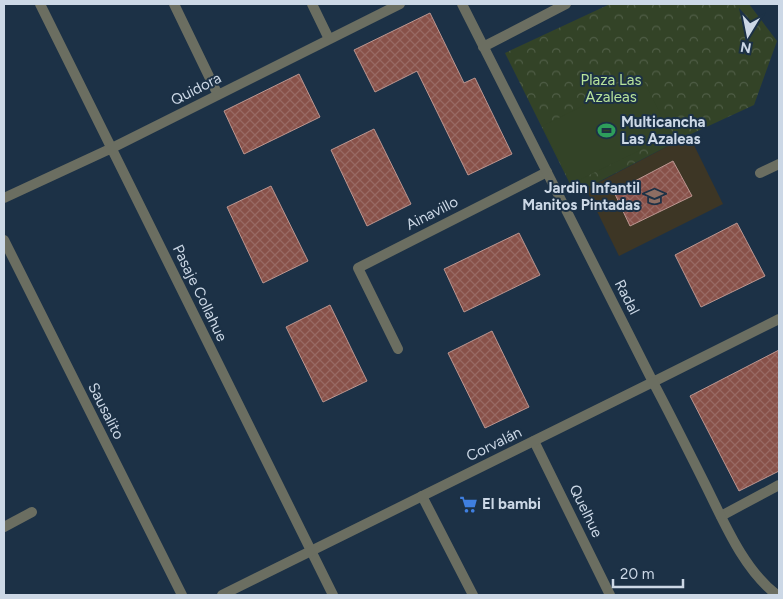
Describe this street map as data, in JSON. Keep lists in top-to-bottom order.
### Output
{
  "streets": {
    "street": [
      "Quidora",
      "Ainavillo",
      "Pasaje Collahue",
      "Radal",
      "Sausalito",
      "Corvalán",
      "Quelhue"
    ]
  },
  "crossings": [
    ["Quidora", "Pasaje Collahue"],
    ["Ainavillo", "Radal"],
    ["Pasaje Collahue", "Corvalán"],
    ["Radal", "Corvalán"],
    ["Corvalán", "Quelhue"]
  ],
  "parks": ["Plaza Las Azaleas"],
  "places": {
    "sports": ["Multicancha Las Azaleas"],
    "school or university": ["Jardin Infantil Manitos Pintadas"],
    "supermarket": ["El bambi"]
  },
  "scale_bar": "20 m",
  "north": "bottom"
}
